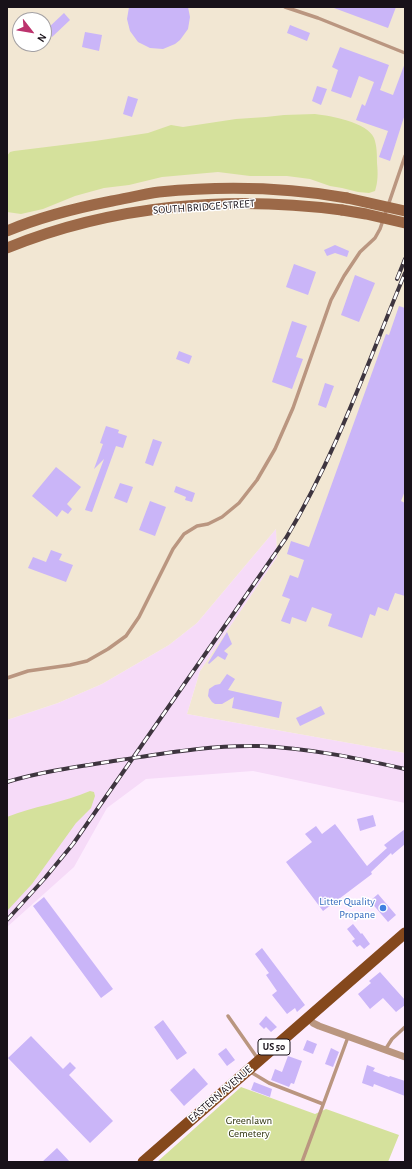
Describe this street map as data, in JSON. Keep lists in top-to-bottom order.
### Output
{
  "streets": {
    "main road": ["SOUTH BRIDGE STREET", "US 50", "EASTERN AVENUE"]
  },
  "parks": ["Greenlawn Cemetery"],
  "places": ["Litter Quality Propane"],
  "north": "bottom right"
}
